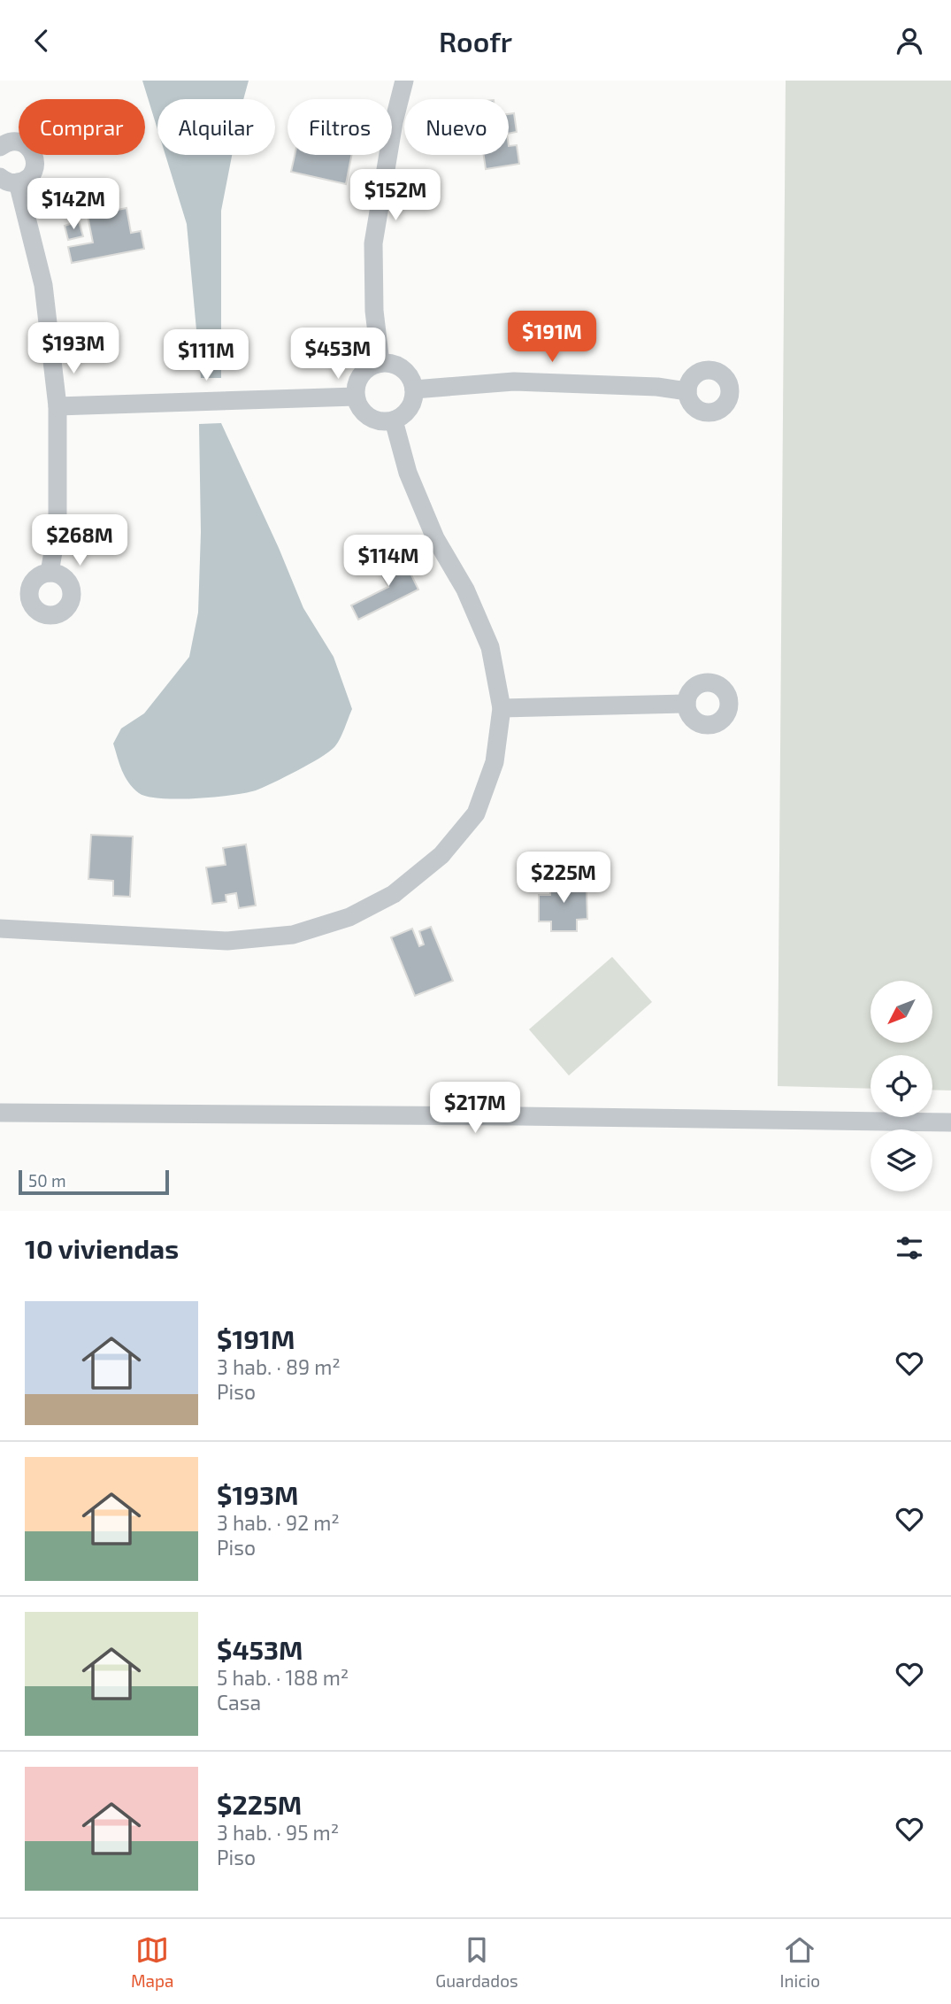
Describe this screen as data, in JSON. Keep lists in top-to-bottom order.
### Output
{
  "scale_bar": "50 m",
  "north": "bottom left",
  "page": {
    "header": "Roofr",
    "chip": [
      "Comprar",
      "Alquilar",
      "Filtros",
      "Nuevo"
    ],
    "price": [
      "$152M",
      "$142M",
      "$191M",
      "$193M",
      "$453M",
      "$111M",
      "$268M",
      "$114M",
      "$225M",
      "$217M"
    ],
    "scale": "50 m",
    "heading": "10 viviendas",
    "list": [
      {
        "name": "$191M",
        "note": "3 hab. · 89 m² · Piso"
      },
      {
        "name": "$193M",
        "note": "3 hab. · 92 m² · Piso"
      },
      {
        "name": "$453M",
        "note": "5 hab. · 188 m² · Casa"
      },
      {
        "name": "$225M",
        "note": "3 hab. · 95 m² · Piso"
      }
    ],
    "tabs": ["Mapa", "Guardados", "Inicio"]
  }
}
